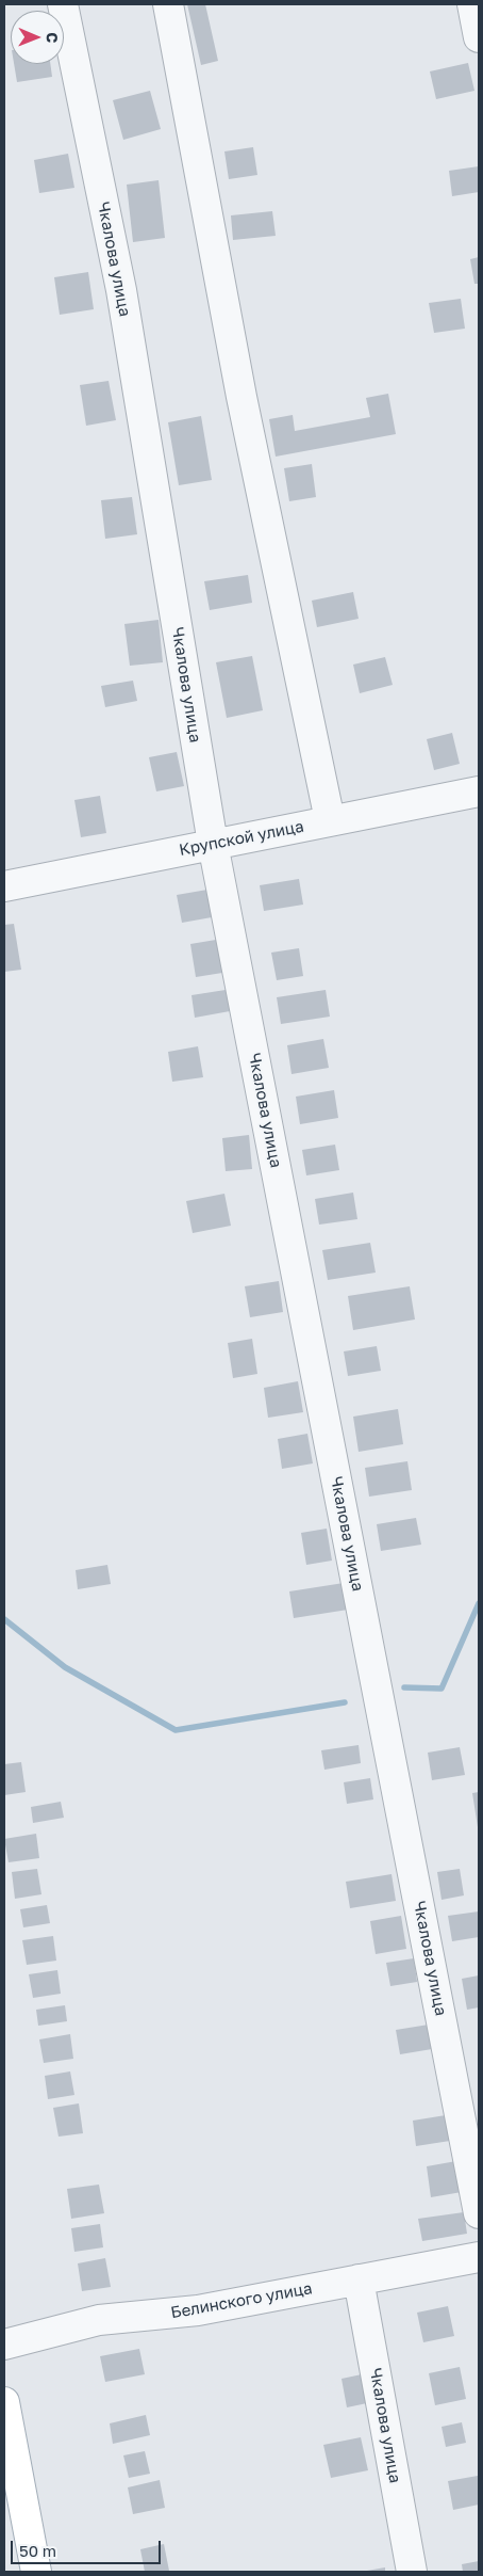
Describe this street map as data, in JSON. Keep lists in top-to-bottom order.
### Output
{
  "streets": {
    "street": ["Чкалова улица", "Крупской улица", "Белинского улица"]
  },
  "crossings": [
    ["Чкалова улица", "Крупской улица"],
    ["Чкалова улица", "Белинского улица"]
  ],
  "scale_bar": "50 m",
  "north": "right"
}
